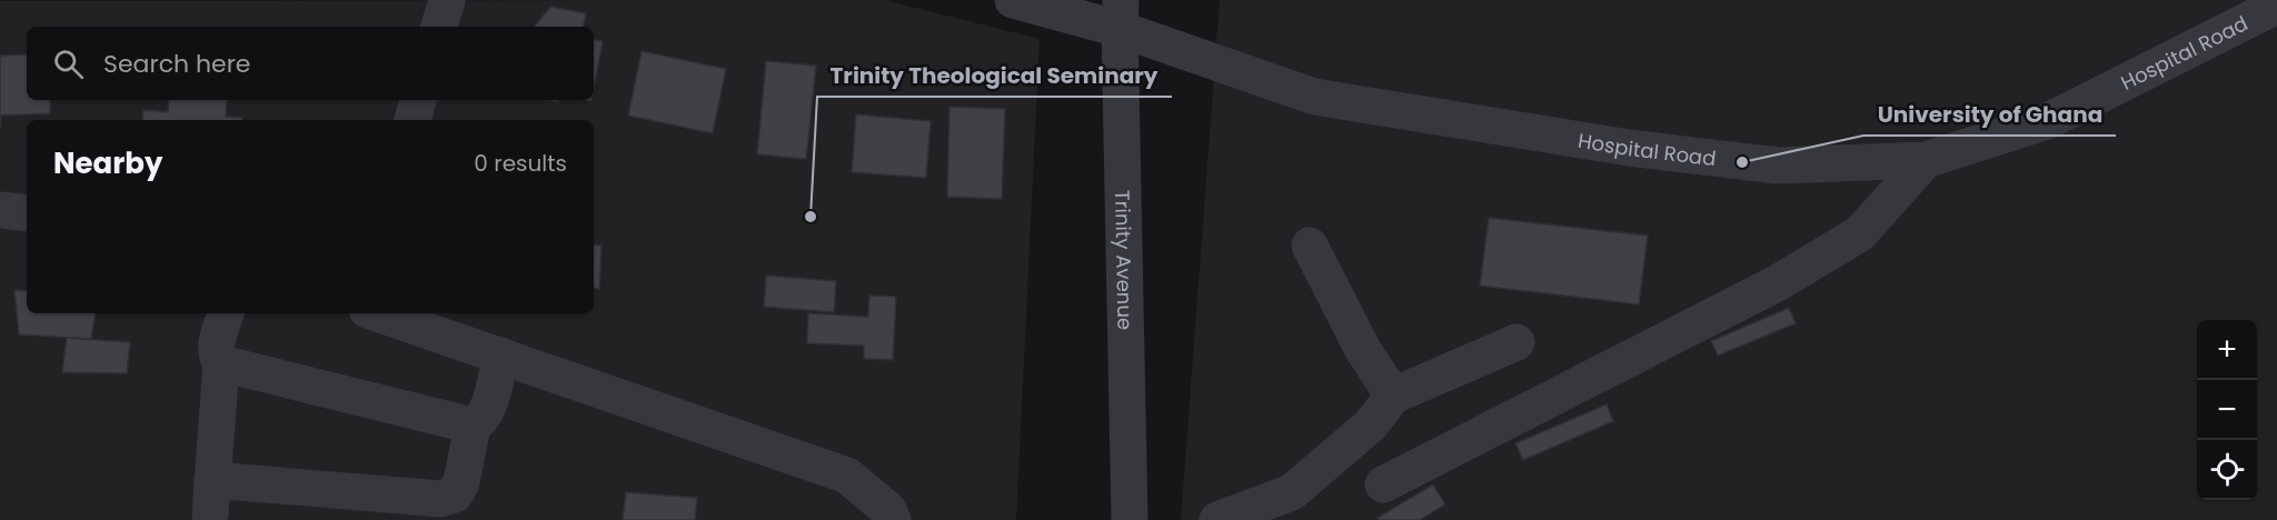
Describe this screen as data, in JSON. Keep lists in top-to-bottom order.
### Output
{
  "streets": {
    "street": ["Hospital Road", "Trinity Avenue"]
  },
  "crossings": [
    ["Hospital Road", "Trinity Avenue"]
  ],
  "places": ["University of Ghana", "Trinity Theological Seminary"],
  "page": {
    "search": "Search here",
    "heading": ["Nearby", "0 results"],
    "map_buttons": ["+", "−"]
  }
}
